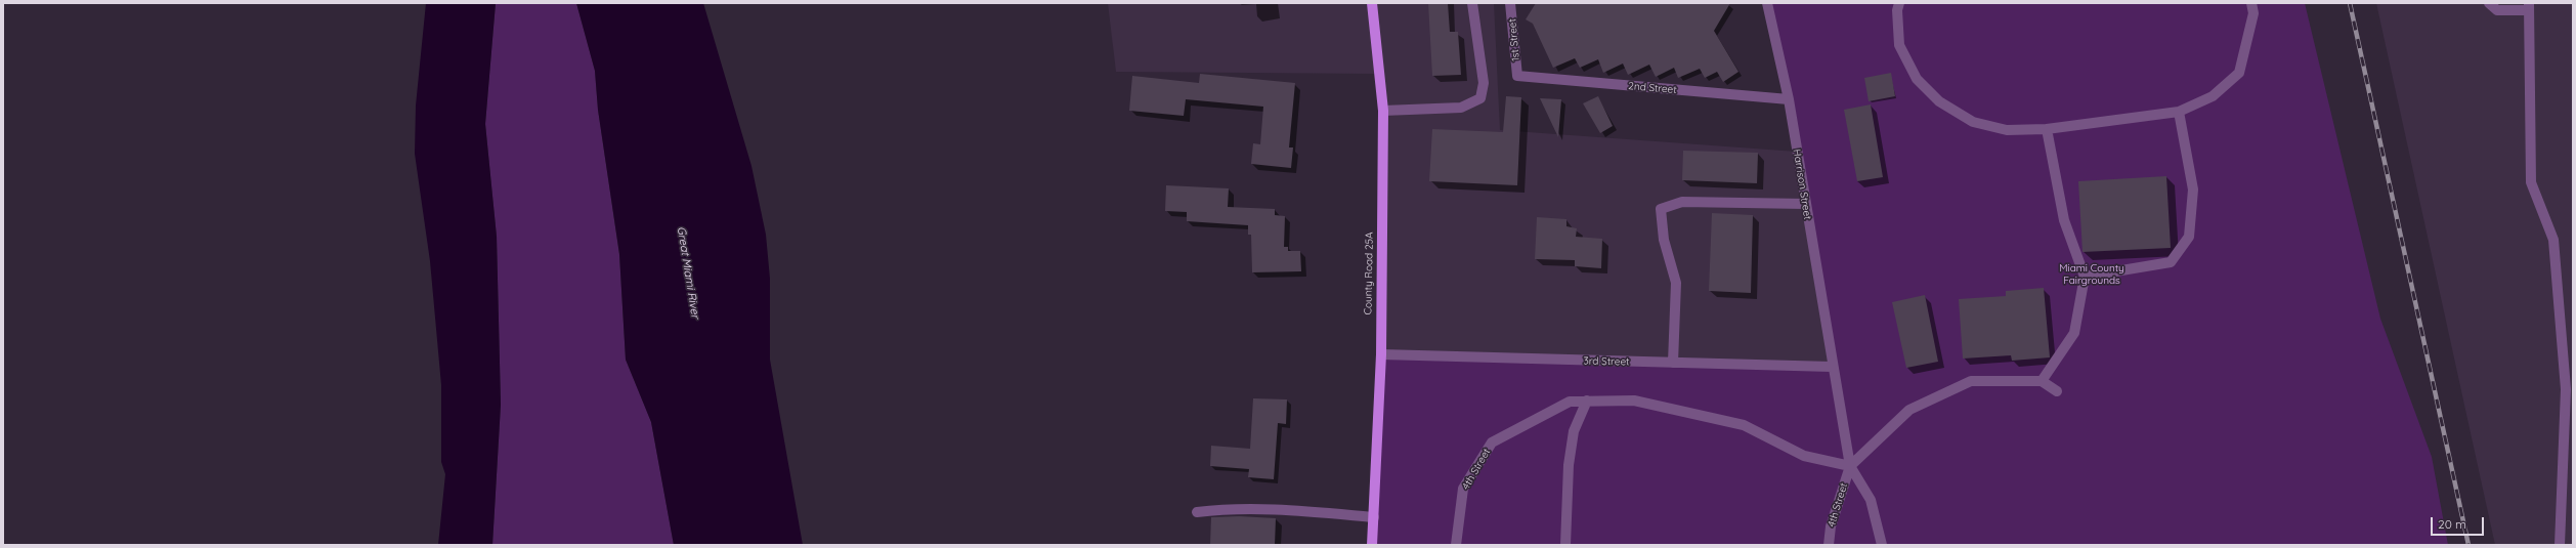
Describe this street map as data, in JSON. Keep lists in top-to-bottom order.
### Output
{
  "streets": {
    "main road": ["County Road 25A"],
    "street": [
      "1st Street",
      "2nd Street",
      "Harrison Street",
      "3rd Street",
      "4th Street"
    ]
  },
  "crossings": [
    ["1st Street", "2nd Street"],
    ["2nd Street", "Harrison Street"],
    ["Harrison Street", "3rd Street"],
    ["Harrison Street", "4th Street"],
    ["County Road 25A", "3rd Street"]
  ],
  "water": ["Great Miami River"],
  "parks": ["Miami County Fairgrounds"],
  "scale_bar": "20 m"
}
